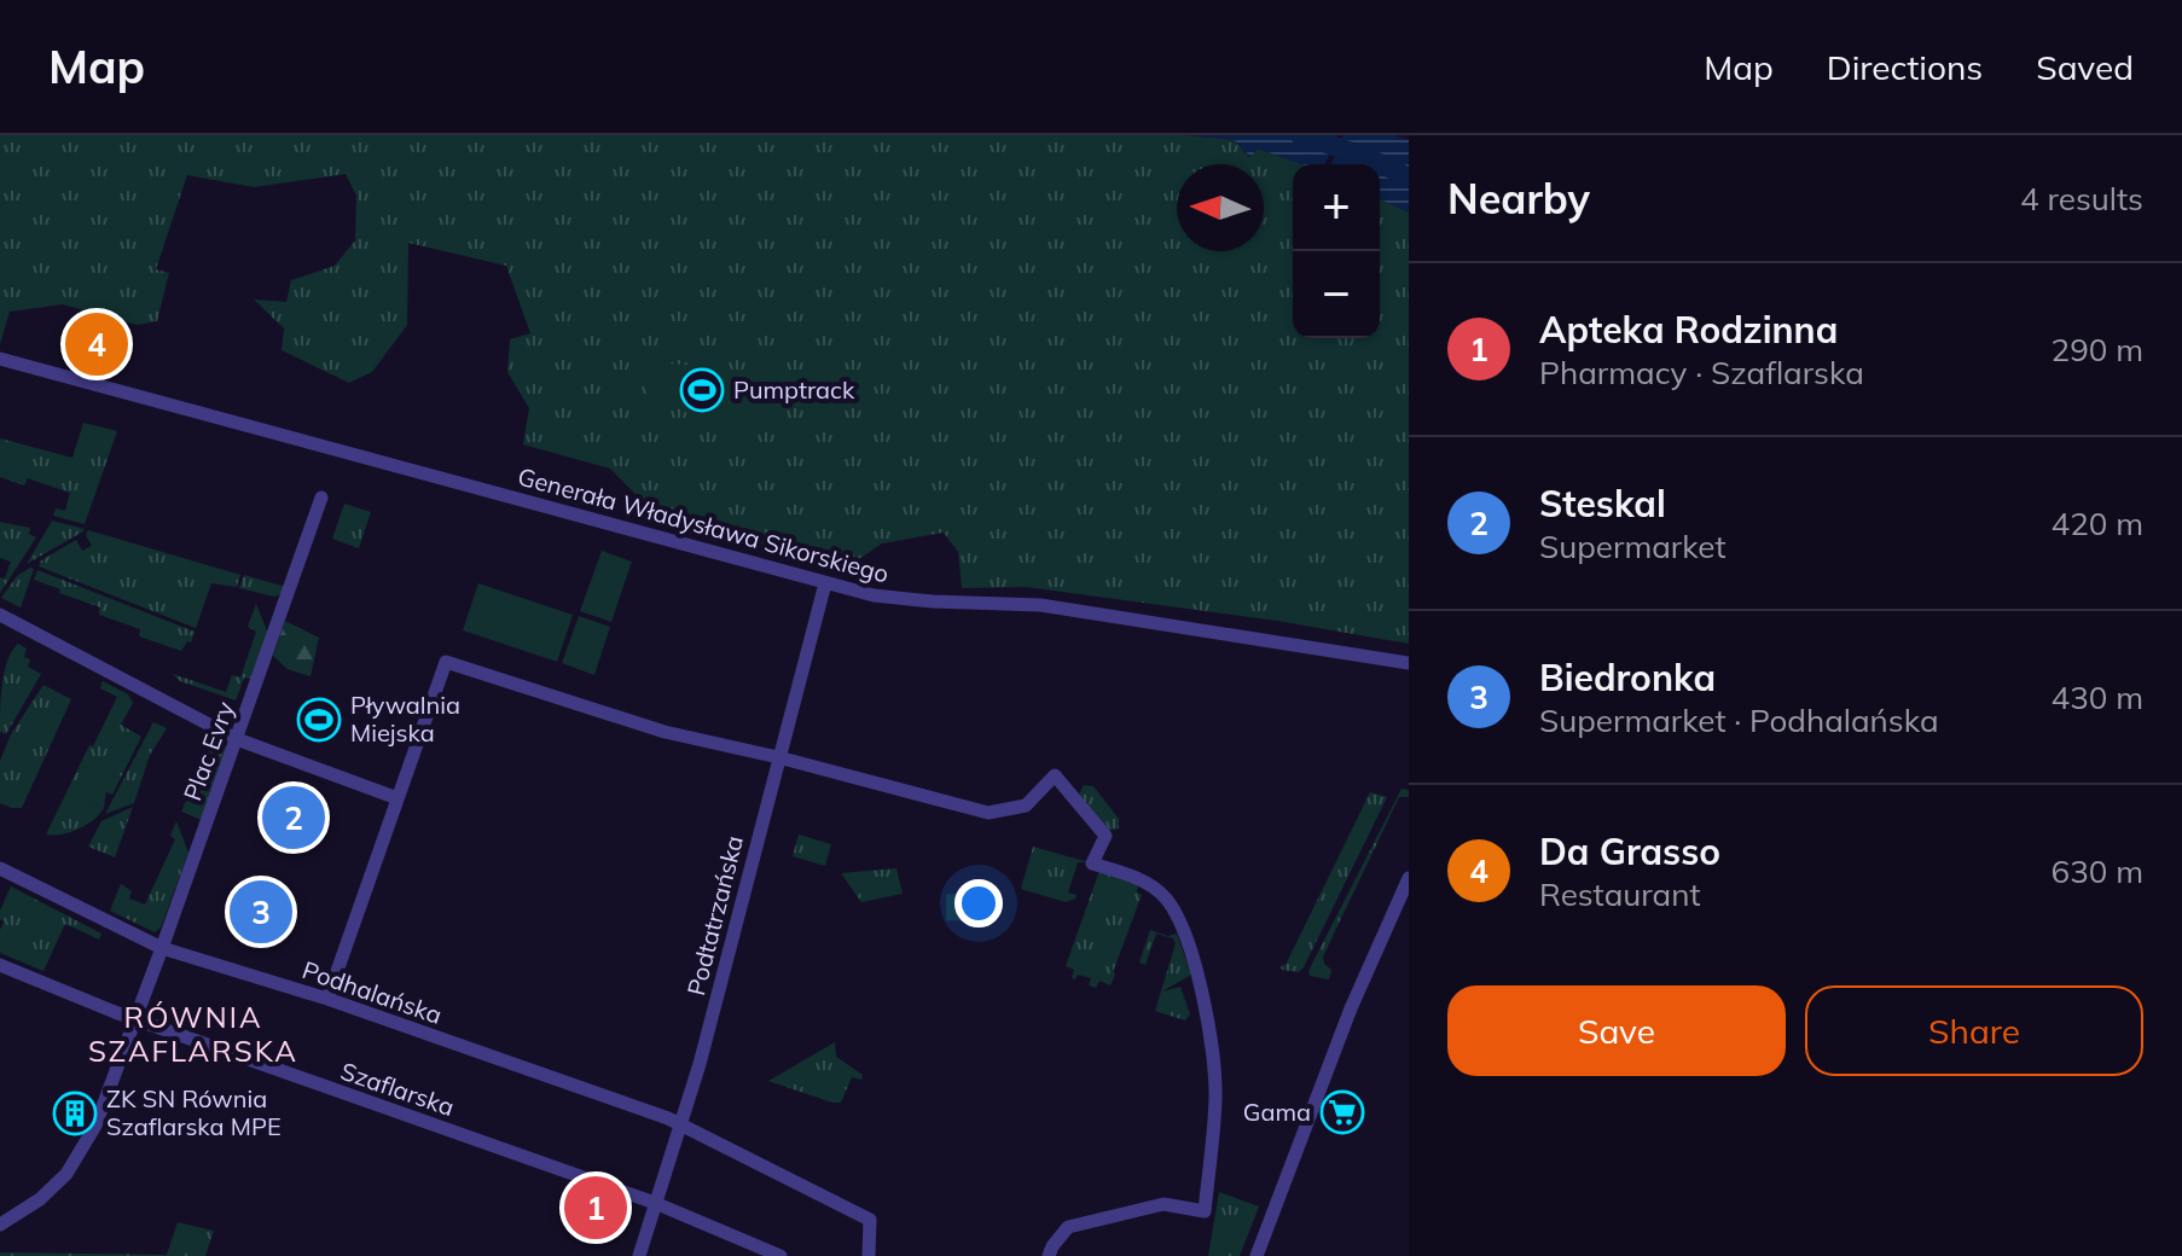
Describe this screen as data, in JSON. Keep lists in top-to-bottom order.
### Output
{
  "streets": {
    "street": [
      "Generała Władysława Sikorskiego",
      "Plac Evry",
      "Podtatrzańska",
      "Podhalańska",
      "Szaflarska"
    ]
  },
  "crossings": [
    ["Generała Władysława Sikorskiego", "Podtatrzańska"],
    ["Plac Evry", "Podhalańska"],
    ["Plac Evry", "Szaflarska"],
    ["Podtatrzańska", "Podhalańska"],
    ["Podtatrzańska", "Szaflarska"]
  ],
  "districts": ["RÓWNIA SZAFLARSKA"],
  "places": {
    "sports": ["Pumptrack", "Pływalnia Miejska"],
    "supermarket": ["Gama"],
    "building": ["ZK SN Równia Szaflarska MPE"]
  },
  "north": "left",
  "page": {
    "header": "Map",
    "nav": ["Map", "Directions", "Saved"],
    "heading": ["Nearby", "4 results"],
    "map_buttons": ["+", "−"],
    "list": [
      {
        "mark": "1",
        "name": "Apteka Rodzinna",
        "note": "Pharmacy · Szaflarska",
        "value": "290 m"
      },
      {
        "mark": "2",
        "name": "Steskal",
        "note": "Supermarket",
        "value": "420 m"
      },
      {
        "mark": "3",
        "name": "Biedronka",
        "note": "Supermarket · Podhalańska",
        "value": "430 m"
      },
      {
        "mark": "4",
        "name": "Da Grasso",
        "note": "Restaurant",
        "value": "630 m"
      }
    ],
    "pins": [
      "4",
      "2",
      "3",
      "1"
    ],
    "buttons": ["Save", "Share"]
  }
}
